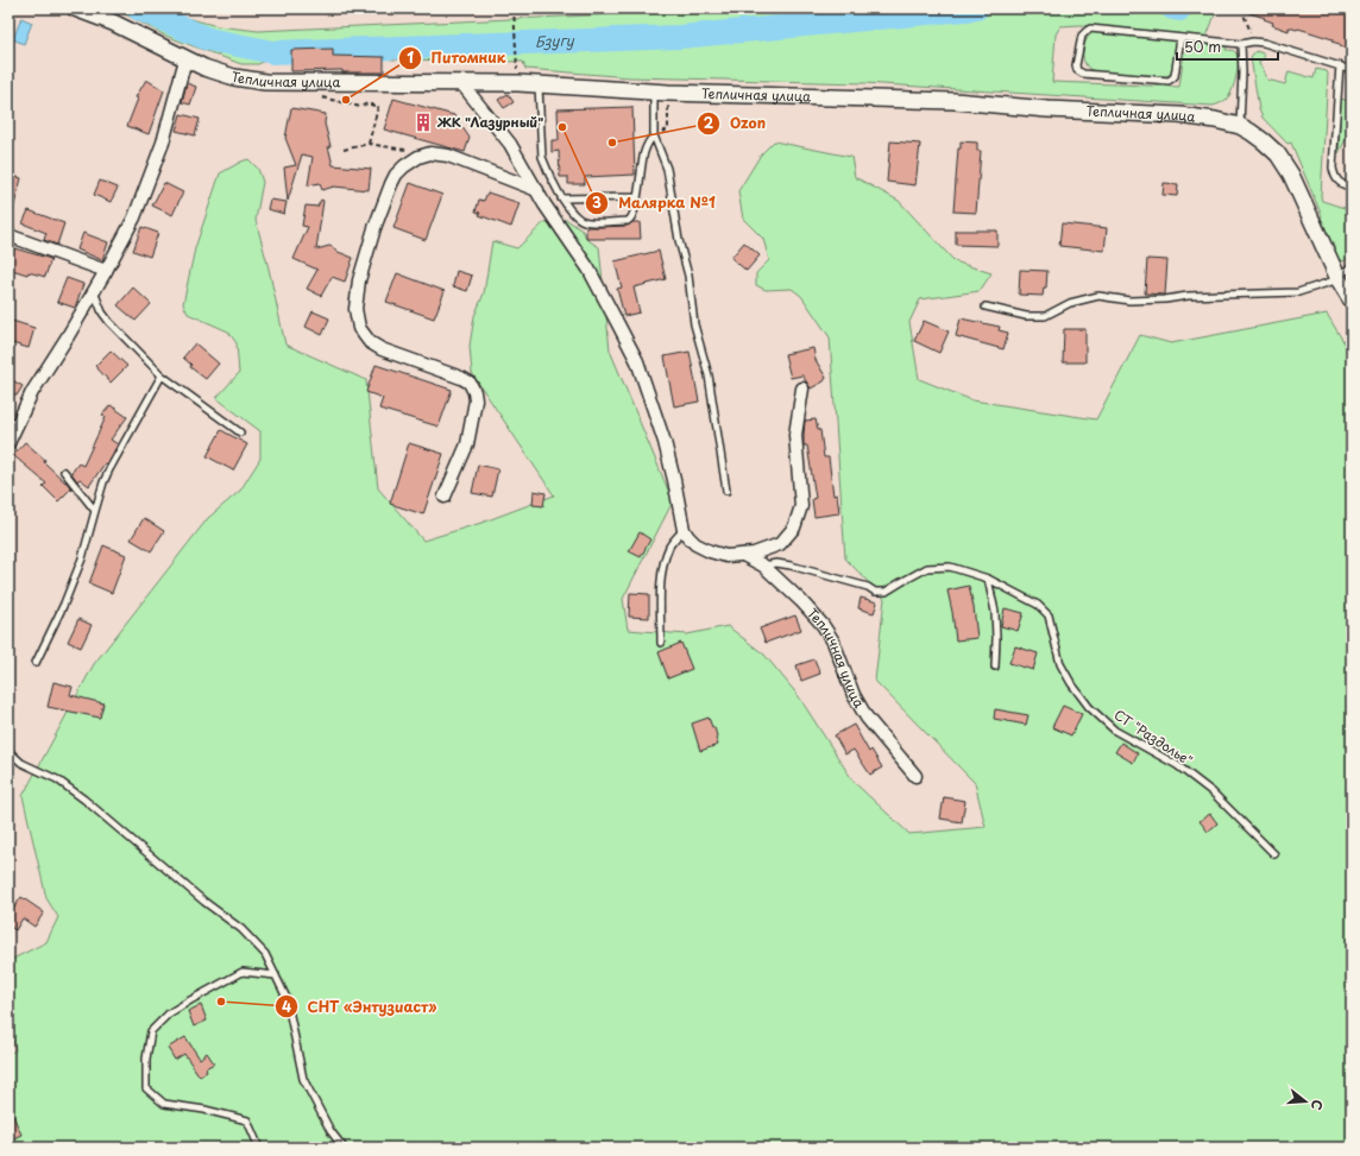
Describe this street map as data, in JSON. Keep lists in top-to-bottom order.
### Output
{
  "streets": {
    "street": ["Тепличная улица"],
    "lane": ["СТ \"Раздолье\""]
  },
  "crossings": [
    ["Тепличная улица", "СТ \"Раздолье\""]
  ],
  "water": ["Бзугу"],
  "places": {
    "other": [
      "Питомник",
      "Малярка №1",
      "Ozon",
      "СНТ «Энтузиаст»"
    ],
    "building": ["ЖК \"Лазурный\""]
  },
  "scale_bar": "50 m",
  "north": "right"
}
